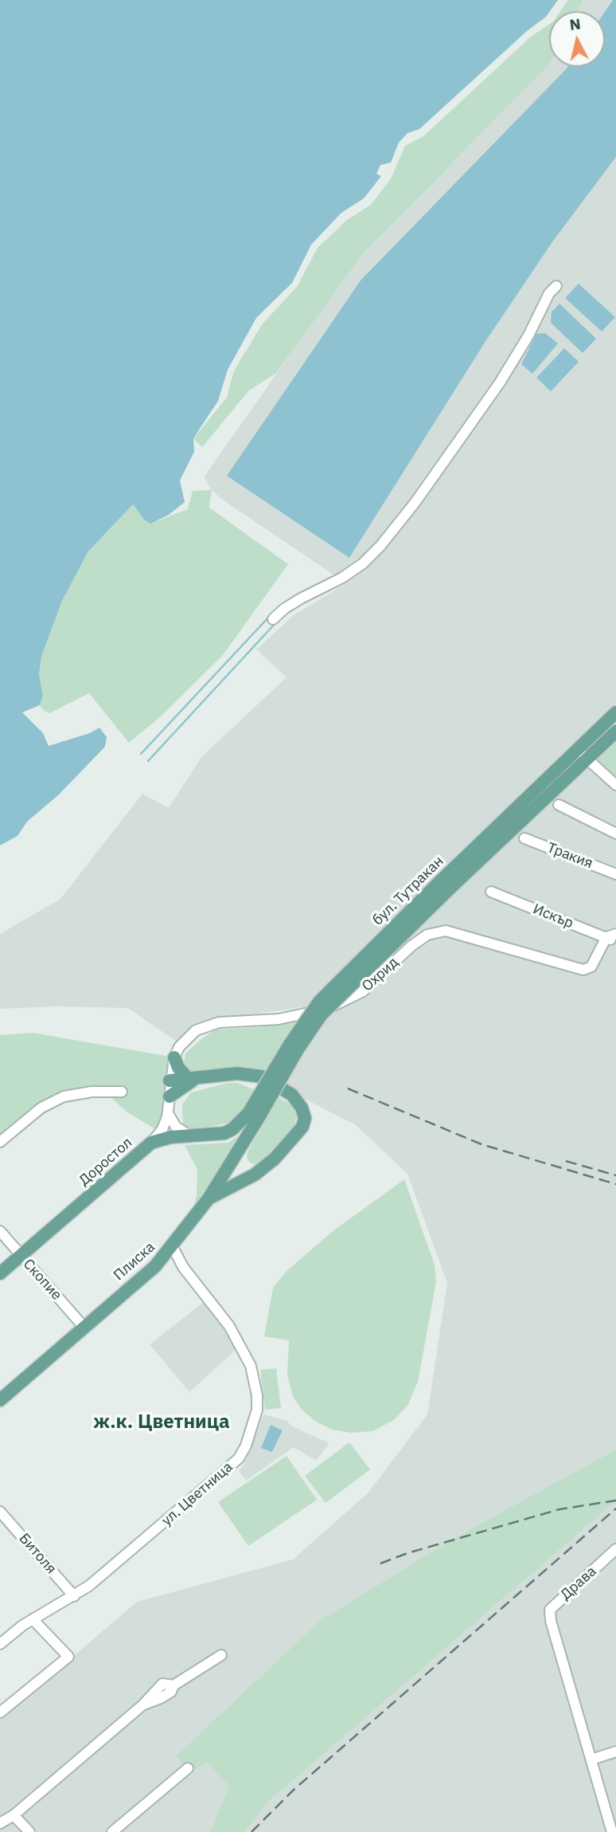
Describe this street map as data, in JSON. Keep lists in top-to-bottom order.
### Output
{
  "streets": {
    "main road": ["бул. Тутракан", "Доростол", "Плиска"],
    "street": [
      "Тракия",
      "Искър",
      "Охрид",
      "Скопие",
      "ул. Цветница",
      "Битоля",
      "Драва"
    ]
  },
  "crossings": [
    ["бул. Тутракан", "Доростол"],
    ["бул. Тутракан", "Плиска"],
    ["Искър", "Охрид"],
    ["Доростол", "Плиска"],
    ["Доростол", "Скопие"],
    ["Плиска", "Скопие"],
    ["Плиска", "ул. Цветница"],
    ["ул. Цветница", "Битоля"]
  ],
  "districts": ["ж.к. Цветница"],
  "north": "top"
}
